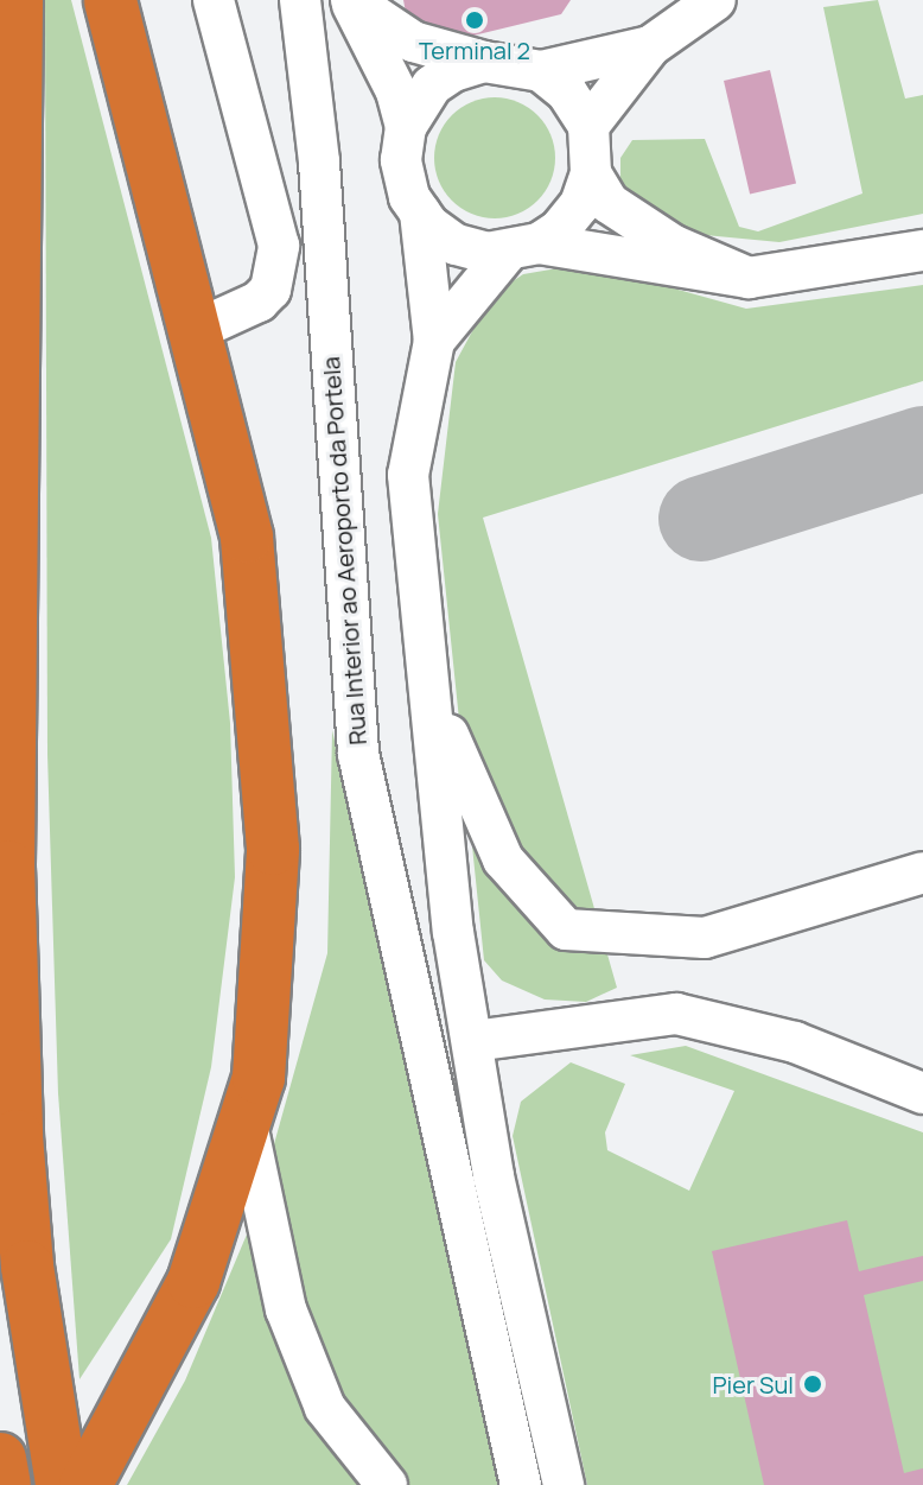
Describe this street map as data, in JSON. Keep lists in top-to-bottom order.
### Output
{
  "streets": {
    "street": ["Rua Interior ao Aeroporto da Portela"]
  },
  "places": ["Terminal 2", "Pier Sul"]
}
